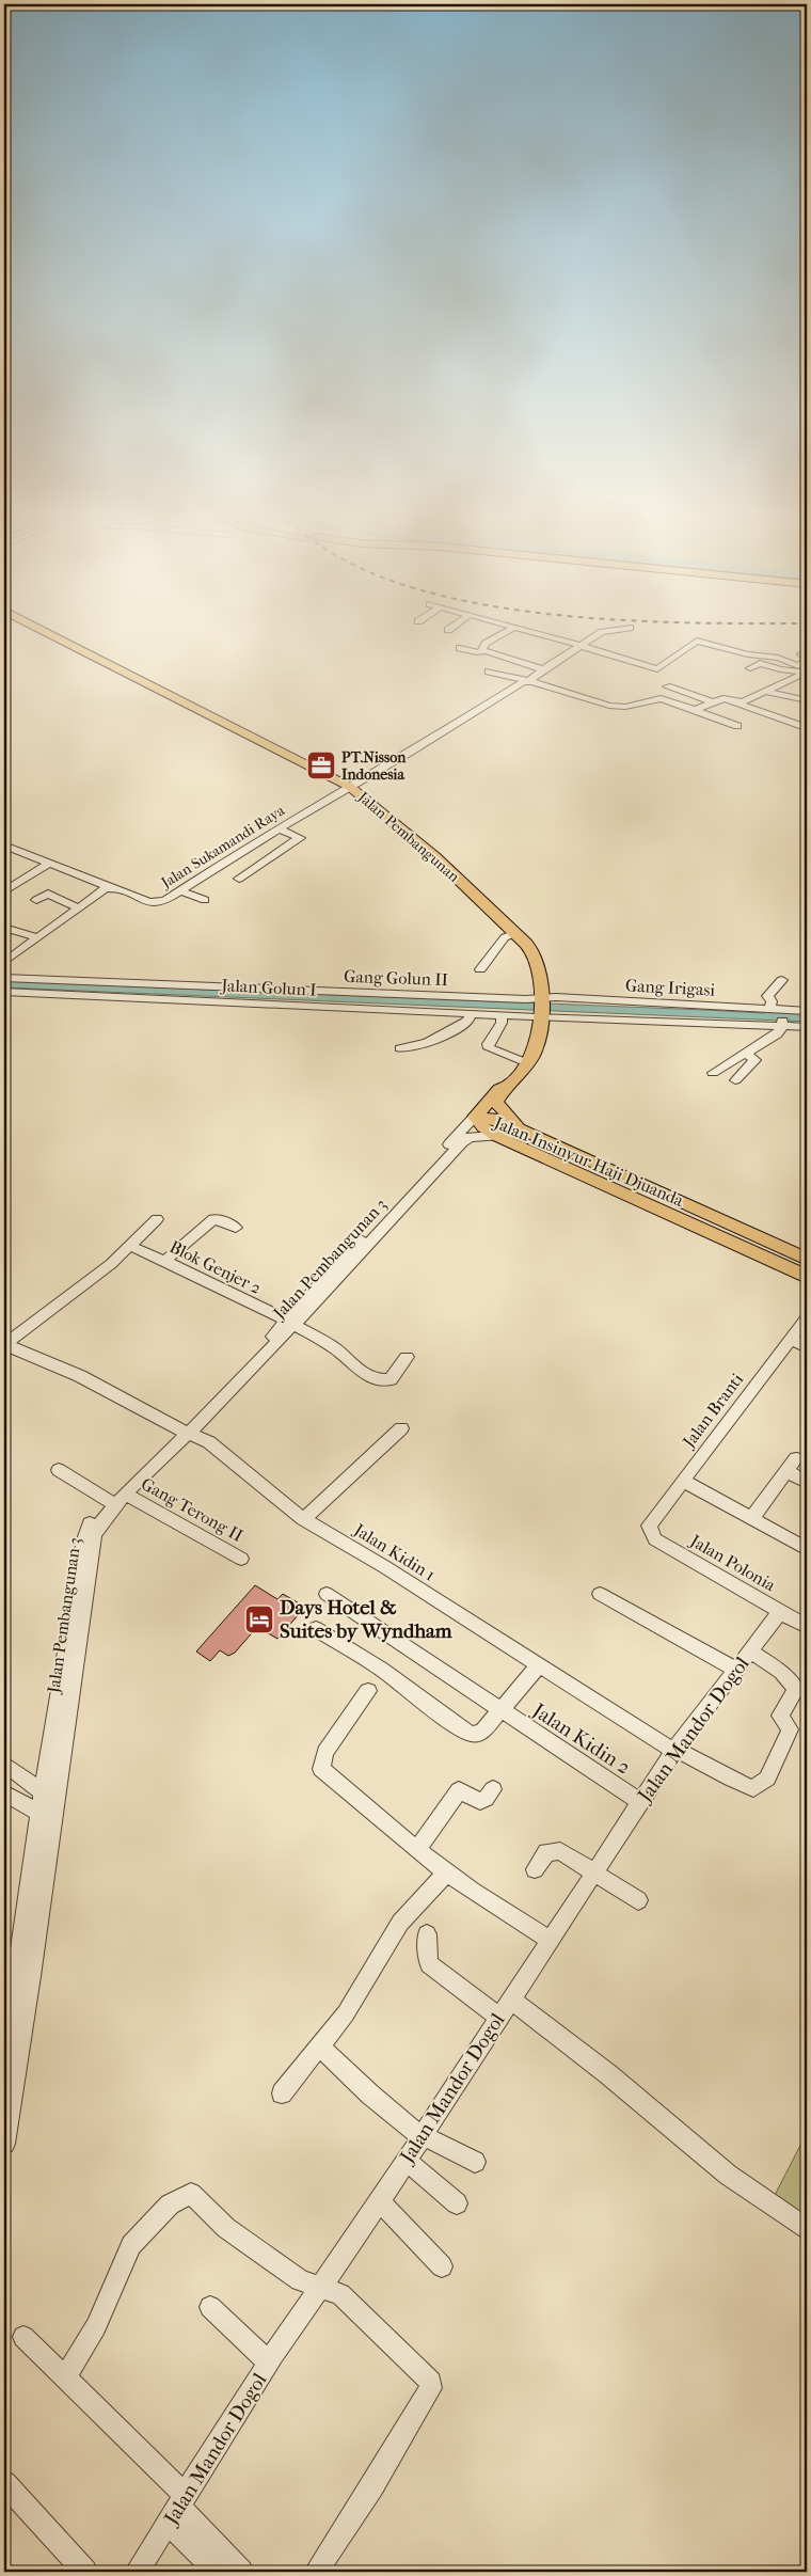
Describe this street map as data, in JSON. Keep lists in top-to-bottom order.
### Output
{
  "streets": {
    "main road": ["Jalan Pembangunan", "Jalan Insinyur Haji Djuanda"],
    "street": [
      "Jalan Sukamandi Raya",
      "Gang Golun II",
      "Jalan Golun I",
      "Gang Irigasi",
      "Jalan Pembangunan 3",
      "Blok Genjer 2",
      "Jalan Branti",
      "Gang Terong II",
      "Jalan Kidin 1",
      "Jalan Polonia",
      "Jalan Mandor Dogol",
      "Jalan Kidin 2"
    ]
  },
  "crossings": [
    ["Jalan Pembangunan", "Jalan Sukamandi Raya"],
    ["Jalan Pembangunan", "Gang Golun II"],
    ["Jalan Pembangunan", "Jalan Golun I"],
    ["Jalan Pembangunan", "Gang Irigasi"],
    ["Jalan Pembangunan", "Jalan Insinyur Haji Djuanda"],
    ["Jalan Pembangunan", "Jalan Pembangunan 3"],
    ["Gang Golun II", "Jalan Golun I"],
    ["Gang Golun II", "Gang Irigasi"],
    ["Jalan Golun I", "Gang Irigasi"],
    ["Jalan Insinyur Haji Djuanda", "Jalan Pembangunan 3"],
    ["Jalan Pembangunan 3", "Blok Genjer 2"],
    ["Jalan Pembangunan 3", "Gang Terong II"],
    ["Jalan Pembangunan 3", "Jalan Kidin 1"],
    ["Jalan Branti", "Jalan Polonia"],
    ["Jalan Kidin 1", "Jalan Mandor Dogol"],
    ["Jalan Polonia", "Jalan Mandor Dogol"],
    ["Jalan Mandor Dogol", "Jalan Kidin 2"]
  ],
  "places": {
    "office": ["PT.Nisson Indonesia"],
    "hotel": ["Days Hotel & Suites by Wyndham"]
  }
}
